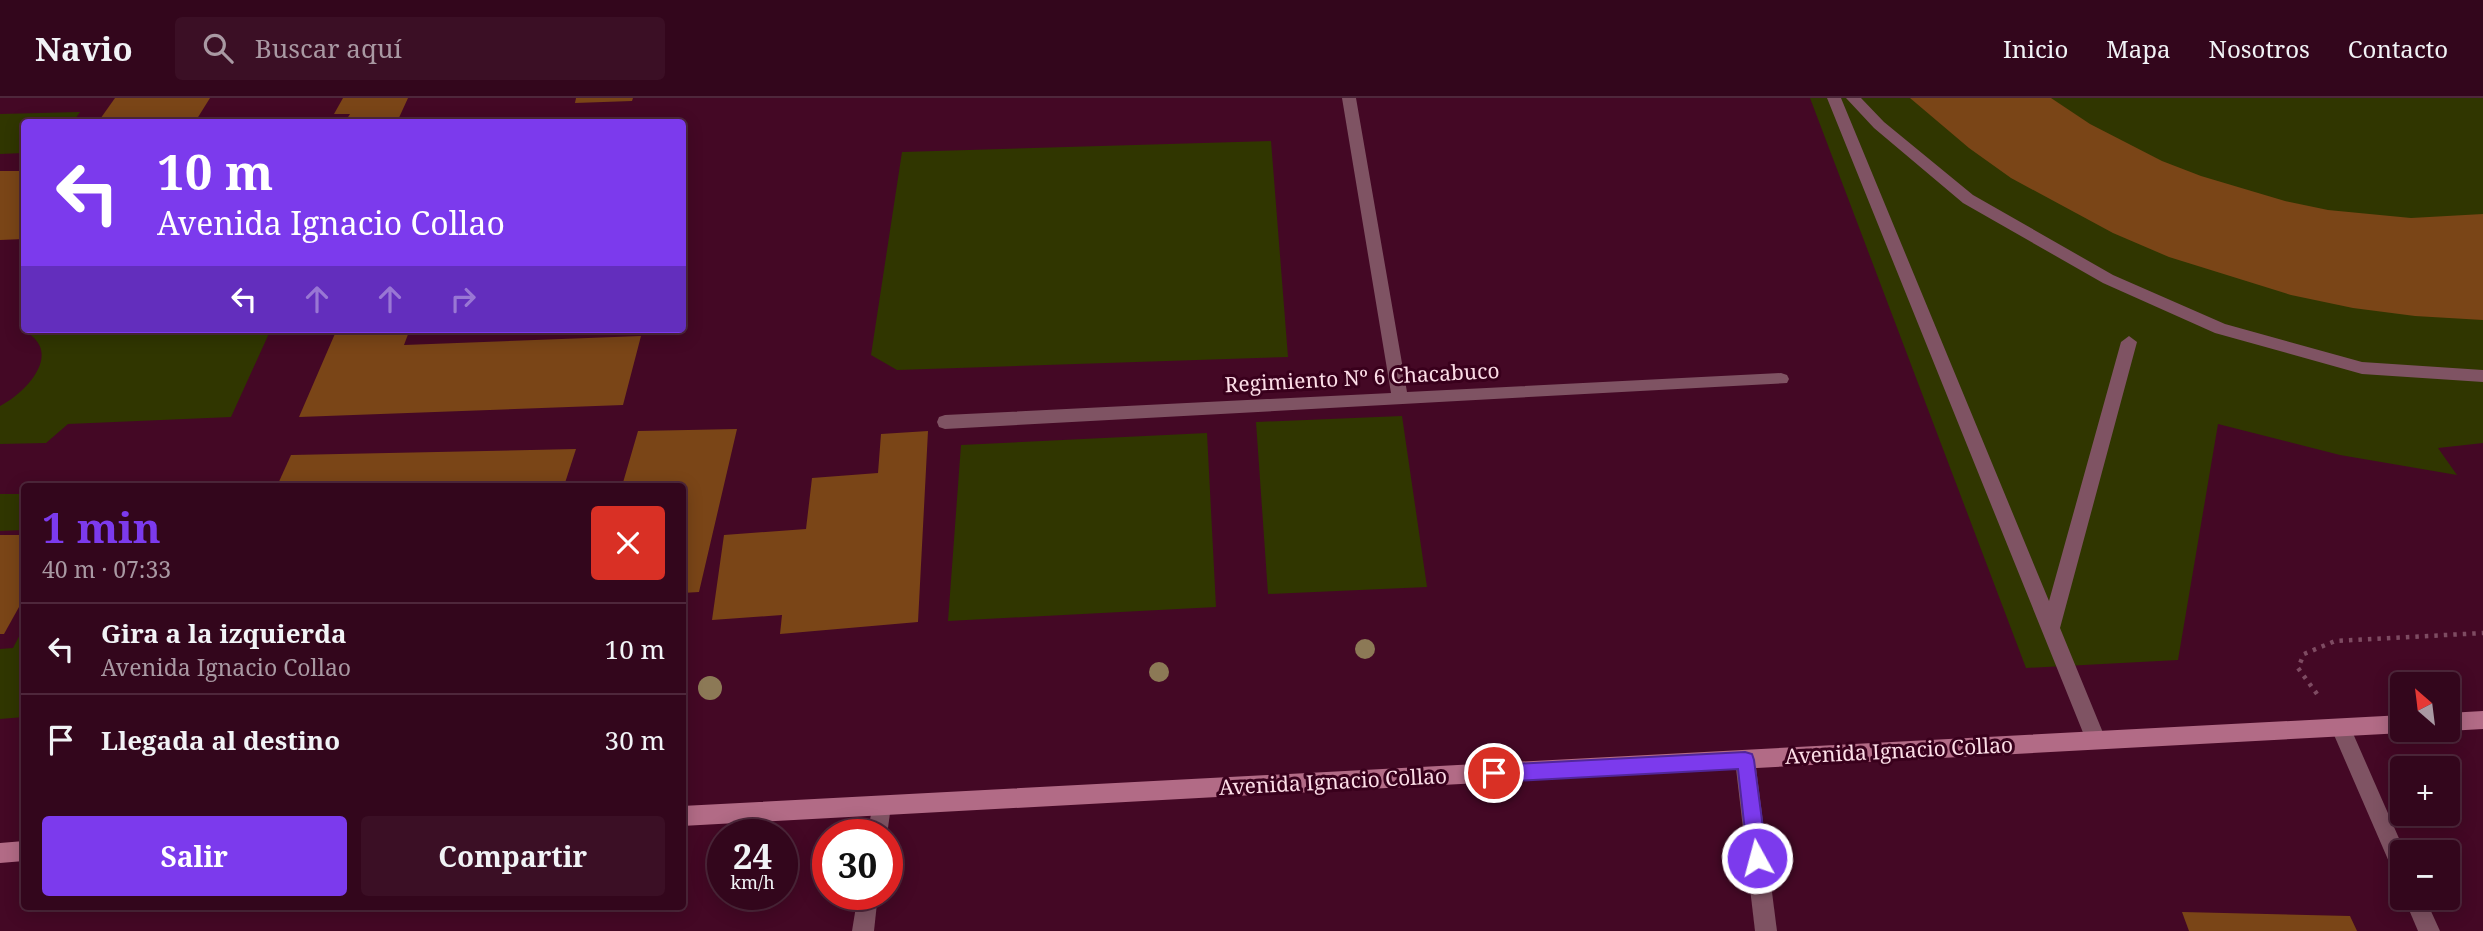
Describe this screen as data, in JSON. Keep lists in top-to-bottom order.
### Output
{
  "streets": {
    "main road": ["Avenida Ignacio Collao"],
    "street": ["Regimiento Nº 6 Chacabuco"]
  },
  "north": "top left",
  "page": {
    "header": "Navio",
    "search": "Buscar aquí",
    "nav": [
      "Inicio",
      "Mapa",
      "Nosotros",
      "Contacto"
    ],
    "turn": ["10 m", "Avenida Ignacio Collao"],
    "heading": ["1 min", "40 m · 07:33"],
    "list": [
      {
        "name": "Gira a la izquierda",
        "note": "Avenida Ignacio Collao",
        "value": "10 m"
      },
      {
        "name": "Llegada al destino",
        "value": "30 m"
      }
    ],
    "map_buttons": ["+", "−"],
    "buttons": ["Salir", "Compartir"],
    "speed": "24 km/h",
    "limit": "30"
  }
}
